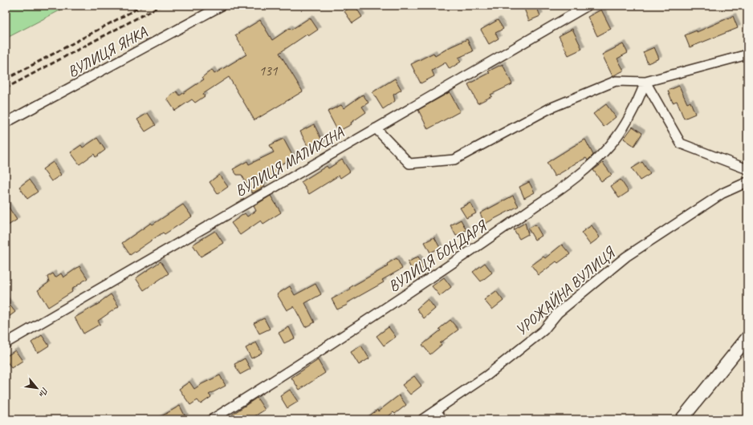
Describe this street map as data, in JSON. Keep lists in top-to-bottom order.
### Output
{
  "streets": {
    "street": [
      "ВУЛИЦЯ ЯНКА",
      "ВУЛИЦЯ МАЛИХІНА",
      "ВУЛИЦЯ БОНДАРЯ",
      "УРОЖАЙНА ВУЛИЦЯ"
    ]
  },
  "house_numbers": ["131"],
  "north": "bottom right"
}
